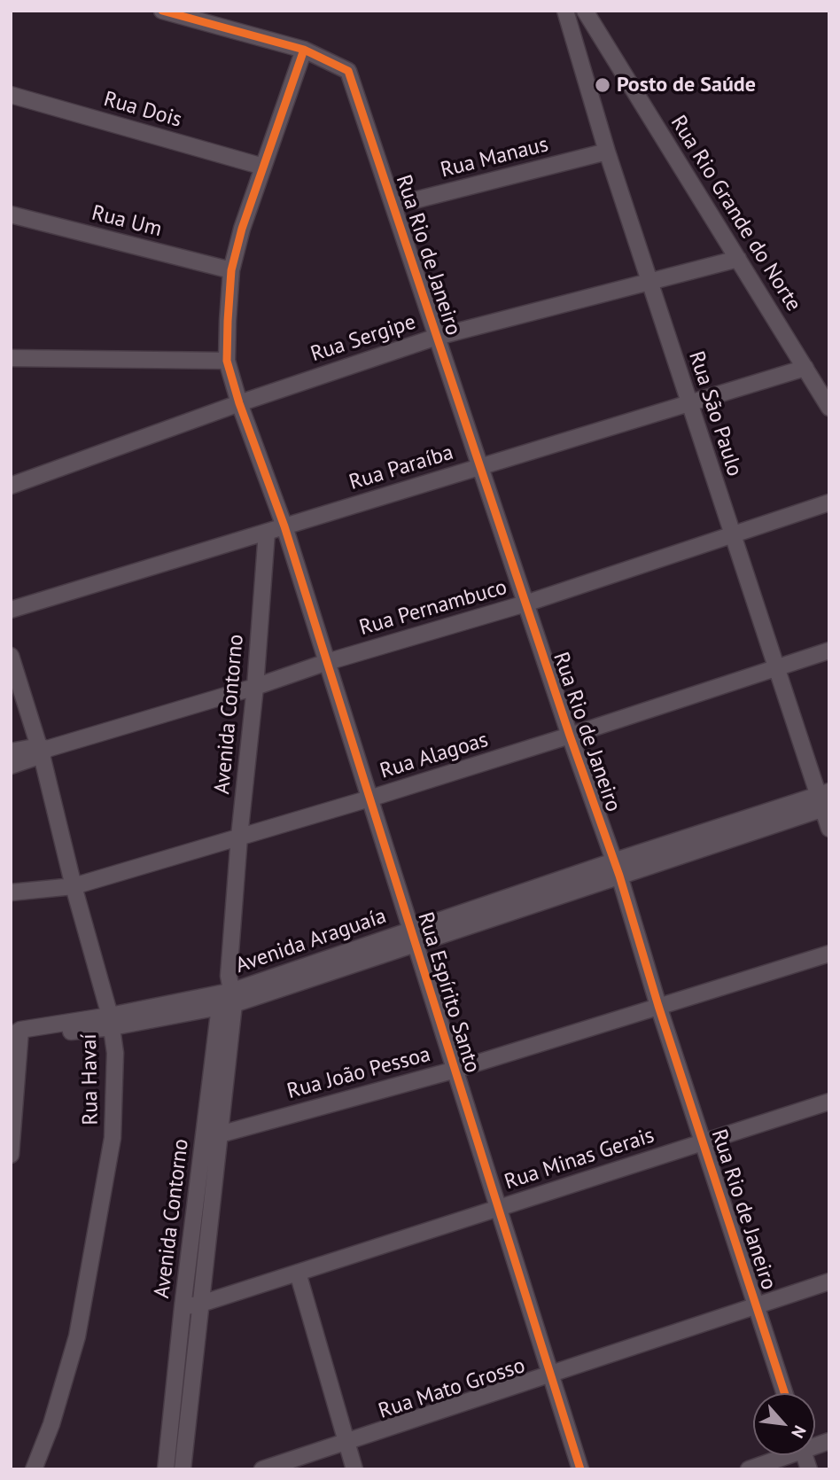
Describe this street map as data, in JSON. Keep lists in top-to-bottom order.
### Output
{
  "streets": {
    "street": [
      "Rua Dois",
      "Rua Manaus",
      "Rua Rio Grande do Norte",
      "Rua Um",
      "Rua Rio de Janeiro",
      "Rua Sergipe",
      "Rua São Paulo",
      "Rua Paraíba",
      "Rua Pernambuco",
      "Avenida Contorno",
      "Rua Alagoas",
      "Avenida Araguaía",
      "Rua Espírito Santo",
      "Rua João Pessoa",
      "Rua Havaí",
      "Rua Minas Gerais",
      "Rua Mato Grosso"
    ]
  },
  "crossings": [
    ["Rua Dois", "Rua Espírito Santo"],
    ["Rua Manaus", "Rua Rio de Janeiro"],
    ["Rua Manaus", "Rua São Paulo"],
    ["Rua Rio Grande do Norte", "Rua Sergipe"],
    ["Rua Rio Grande do Norte", "Rua Paraíba"],
    ["Rua Um", "Rua Espírito Santo"],
    ["Rua Rio de Janeiro", "Rua Sergipe"],
    ["Rua Rio de Janeiro", "Rua Paraíba"],
    ["Rua Rio de Janeiro", "Rua Pernambuco"],
    ["Rua Rio de Janeiro", "Rua Alagoas"],
    ["Rua Rio de Janeiro", "Avenida Araguaía"],
    ["Rua Rio de Janeiro", "Rua Espírito Santo"],
    ["Rua Rio de Janeiro", "Rua João Pessoa"],
    ["Rua Rio de Janeiro", "Rua Minas Gerais"],
    ["Rua Rio de Janeiro", "Rua Mato Grosso"],
    ["Rua Sergipe", "Rua São Paulo"],
    ["Rua Sergipe", "Rua Espírito Santo"],
    ["Rua São Paulo", "Rua Paraíba"],
    ["Rua São Paulo", "Rua Pernambuco"],
    ["Rua São Paulo", "Rua Alagoas"],
    ["Rua São Paulo", "Avenida Araguaía"],
    ["Rua Paraíba", "Avenida Contorno"],
    ["Rua Paraíba", "Rua Espírito Santo"],
    ["Rua Pernambuco", "Avenida Contorno"],
    ["Rua Pernambuco", "Rua Espírito Santo"],
    ["Rua Pernambuco", "Rua Havaí"],
    ["Avenida Contorno", "Rua Alagoas"],
    ["Avenida Contorno", "Avenida Araguaía"],
    ["Avenida Contorno", "Rua João Pessoa"],
    ["Avenida Contorno", "Rua Minas Gerais"],
    ["Rua Alagoas", "Rua Espírito Santo"],
    ["Rua Alagoas", "Rua Havaí"],
    ["Avenida Araguaía", "Rua Espírito Santo"],
    ["Avenida Araguaía", "Rua Havaí"],
    ["Rua Espírito Santo", "Rua João Pessoa"],
    ["Rua Espírito Santo", "Rua Minas Gerais"],
    ["Rua Espírito Santo", "Rua Mato Grosso"]
  ],
  "places": ["Posto de Saúde"],
  "north": "bottom right"
}
